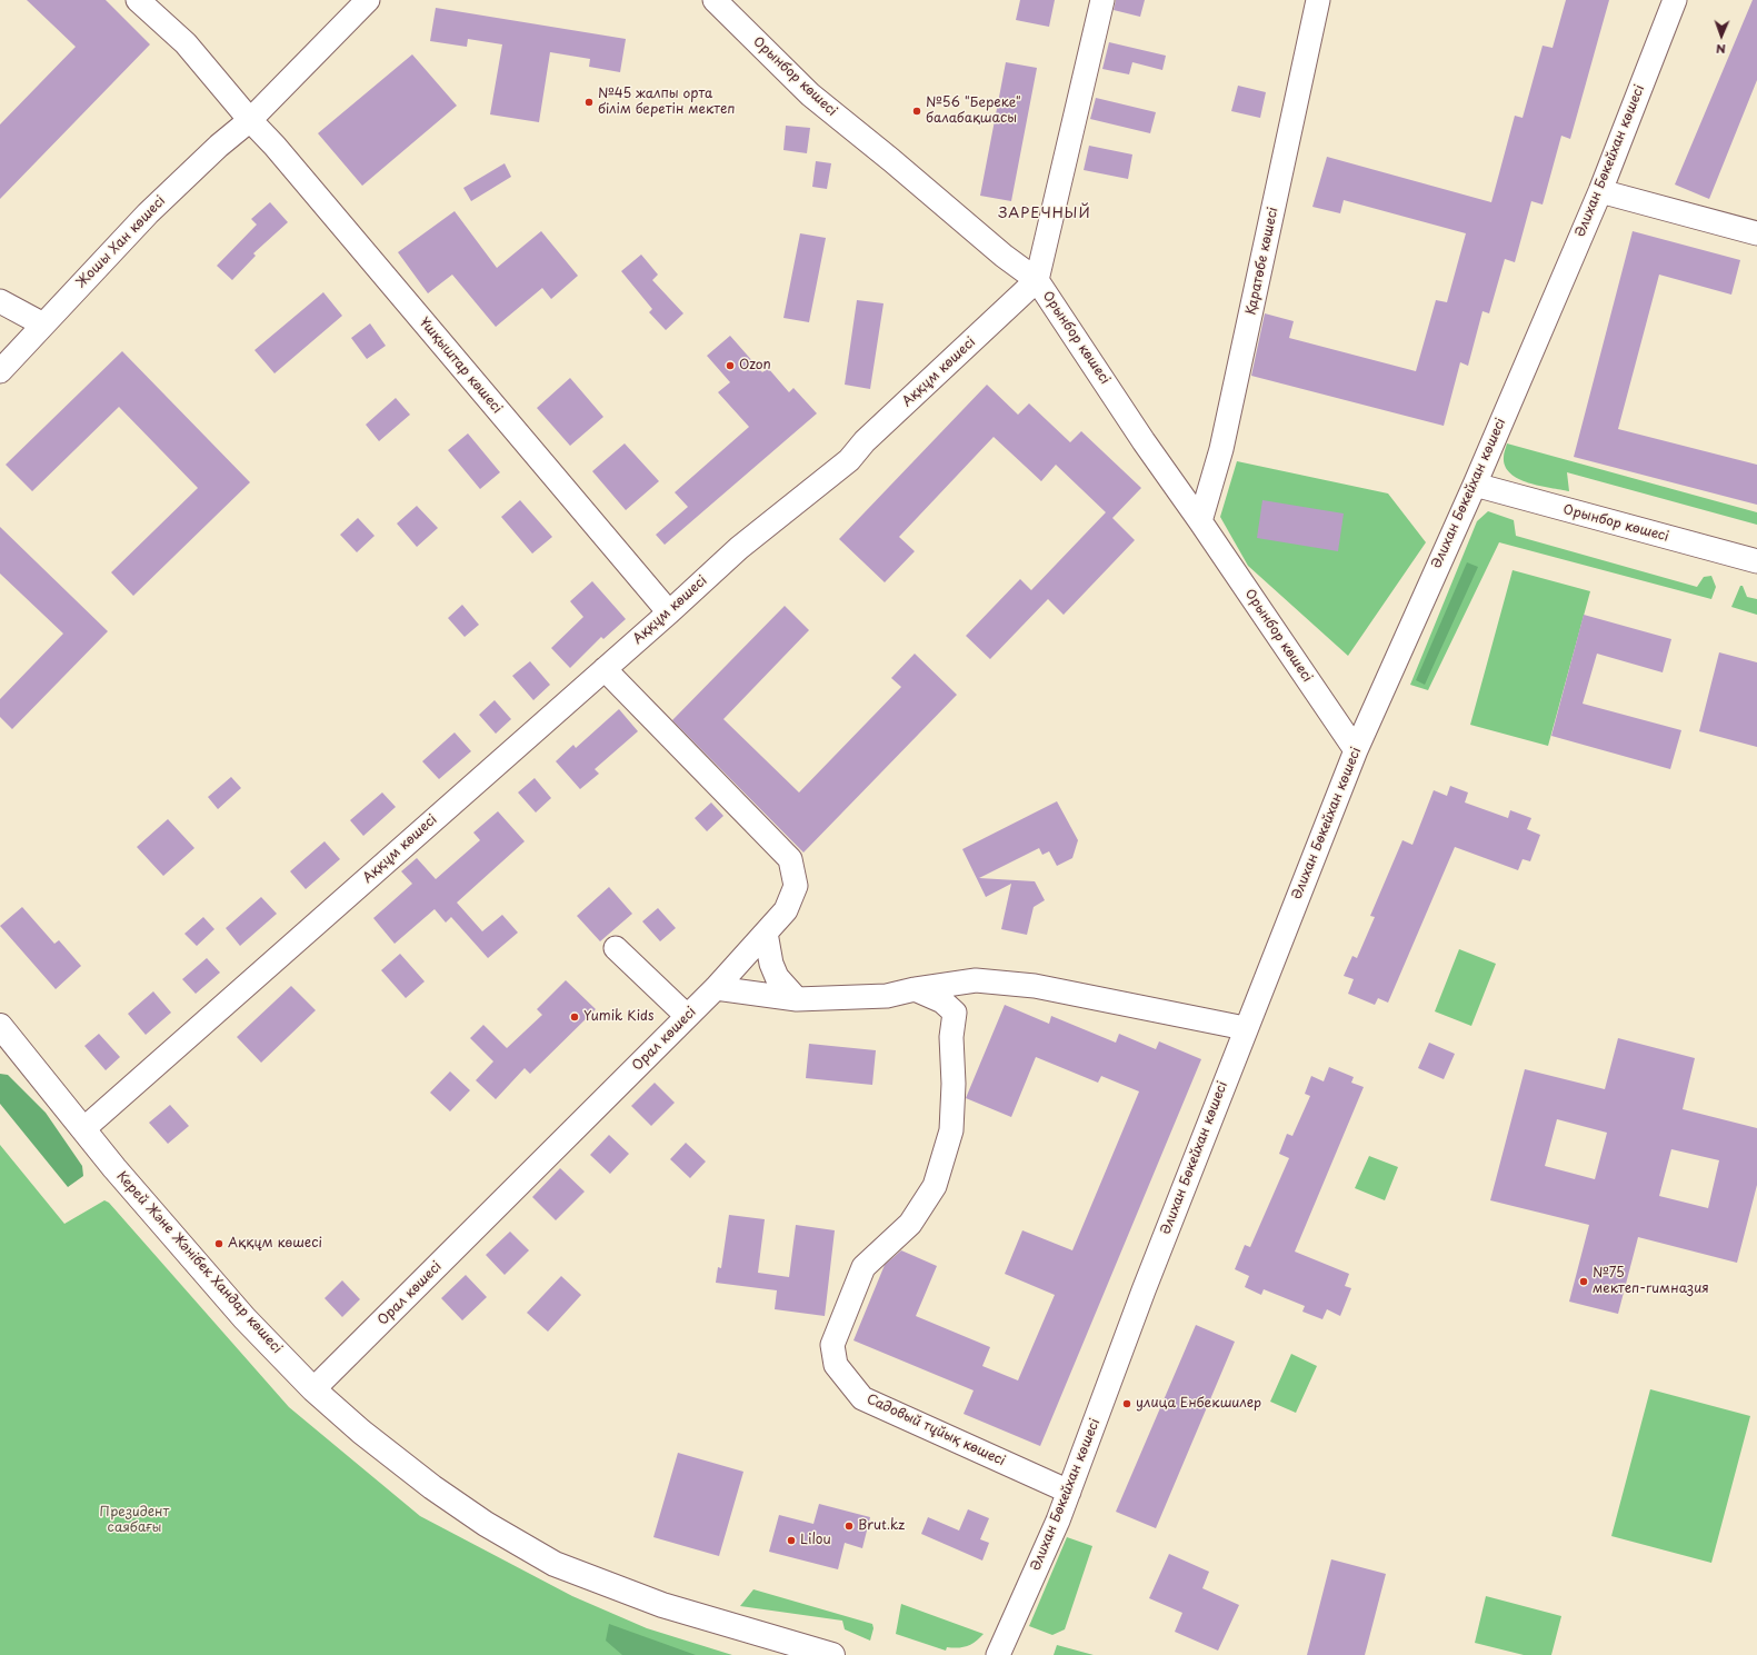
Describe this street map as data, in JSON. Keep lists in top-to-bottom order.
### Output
{
  "streets": {
    "main road": ["Керей Және Жәнібек Хандар көшесі"],
    "street": [
      "Орынбор көшесі",
      "Әлихан Бөкейхан көшесі",
      "Жошы Хан көшесі",
      "Қаратөбе көшесі",
      "Ұшқыштар көшесі",
      "Аққұм көшесі",
      "Орал көшесі",
      "Садовый тұйық көшесі"
    ]
  },
  "crossings": [
    ["Орынбор көшесі", "Әлихан Бөкейхан көшесі"],
    ["Орынбор көшесі", "Қаратөбе көшесі"],
    ["Орынбор көшесі", "Аққұм көшесі"],
    ["Әлихан Бөкейхан көшесі", "Садовый тұйық көшесі"],
    ["Жошы Хан көшесі", "Ұшқыштар көшесі"],
    ["Ұшқыштар көшесі", "Аққұм көшесі"],
    ["Аққұм көшесі", "Орал көшесі"],
    ["Аққұм көшесі", "Керей Және Жәнібек Хандар көшесі"],
    ["Орал көшесі", "Керей Және Жәнібек Хандар көшесі"]
  ],
  "districts": ["ЗАРЕЧНЫЙ"],
  "parks": ["Президент саябағы"],
  "places": [
    "№45 жалпы орта білім беретін мектеп",
    "№56 \"Береке\" балабақшасы",
    "Ozon",
    "Yumik Kids",
    "Аққұм көшесі",
    "№75 мектеп-гимназия",
    "улица Енбекшилер",
    "Brut.kz",
    "Lilou"
  ],
  "north": "bottom"
}
